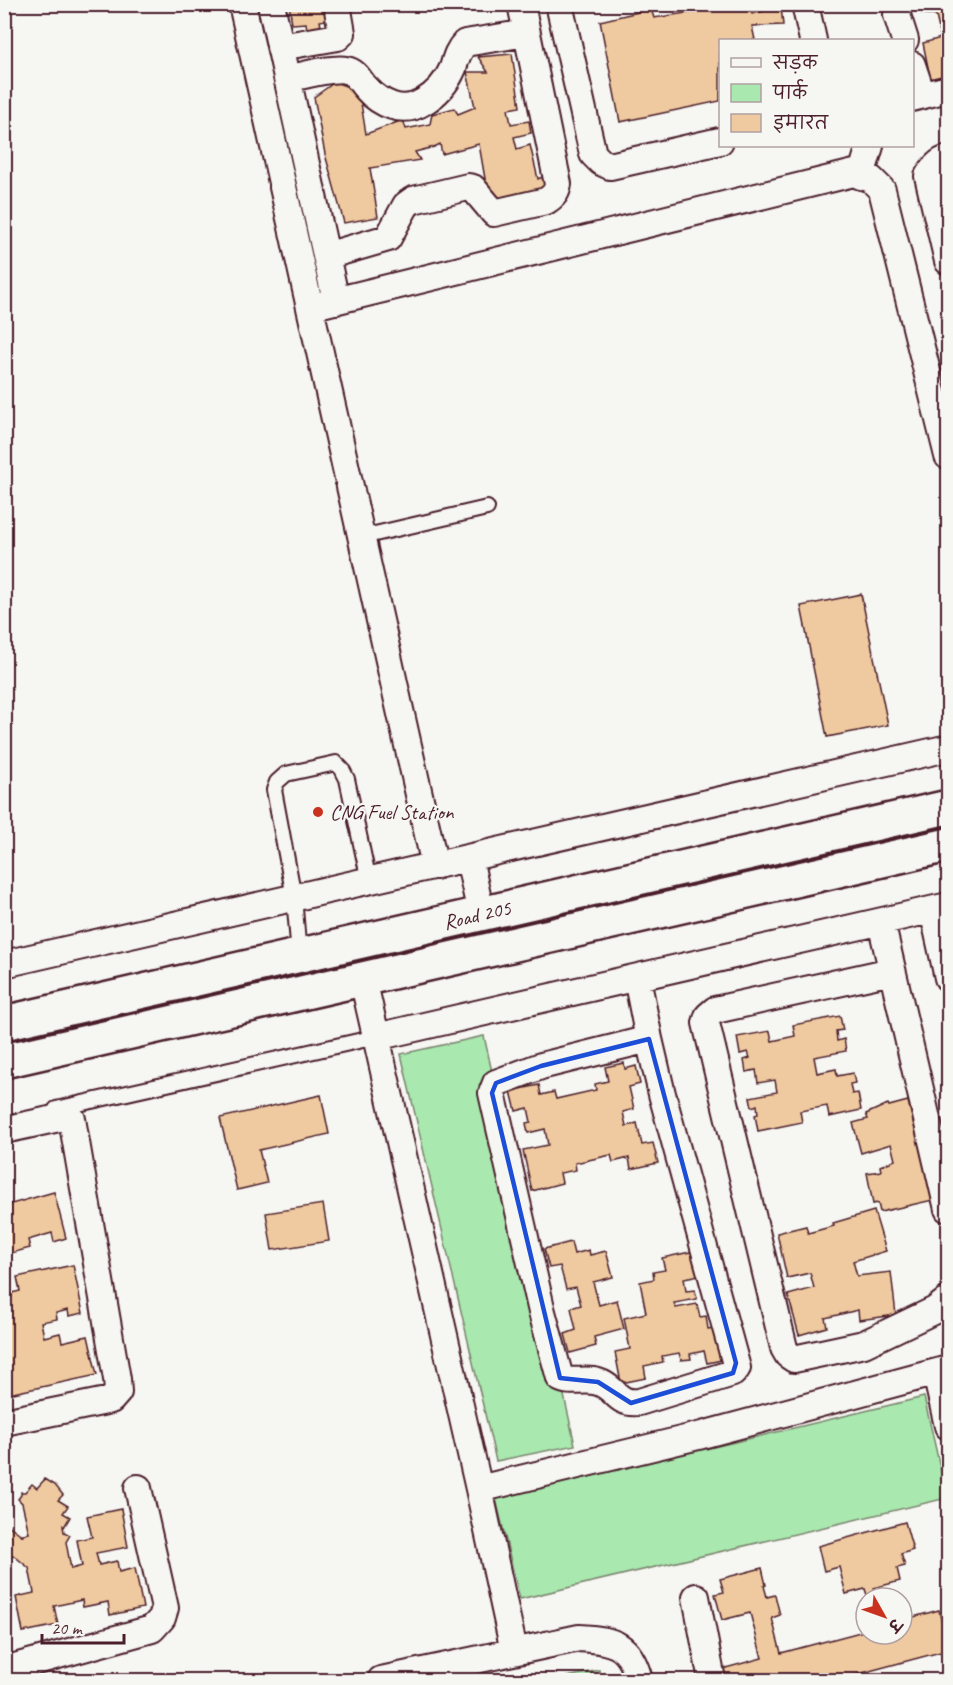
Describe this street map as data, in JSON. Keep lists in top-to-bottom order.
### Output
{
  "streets": {
    "main road": ["Road 205"]
  },
  "places": ["CNG Fuel Station"],
  "legend": ["सड़क", "पार्क", "इमारत"],
  "scale_bar": "20 m",
  "north": "bottom right"
}
